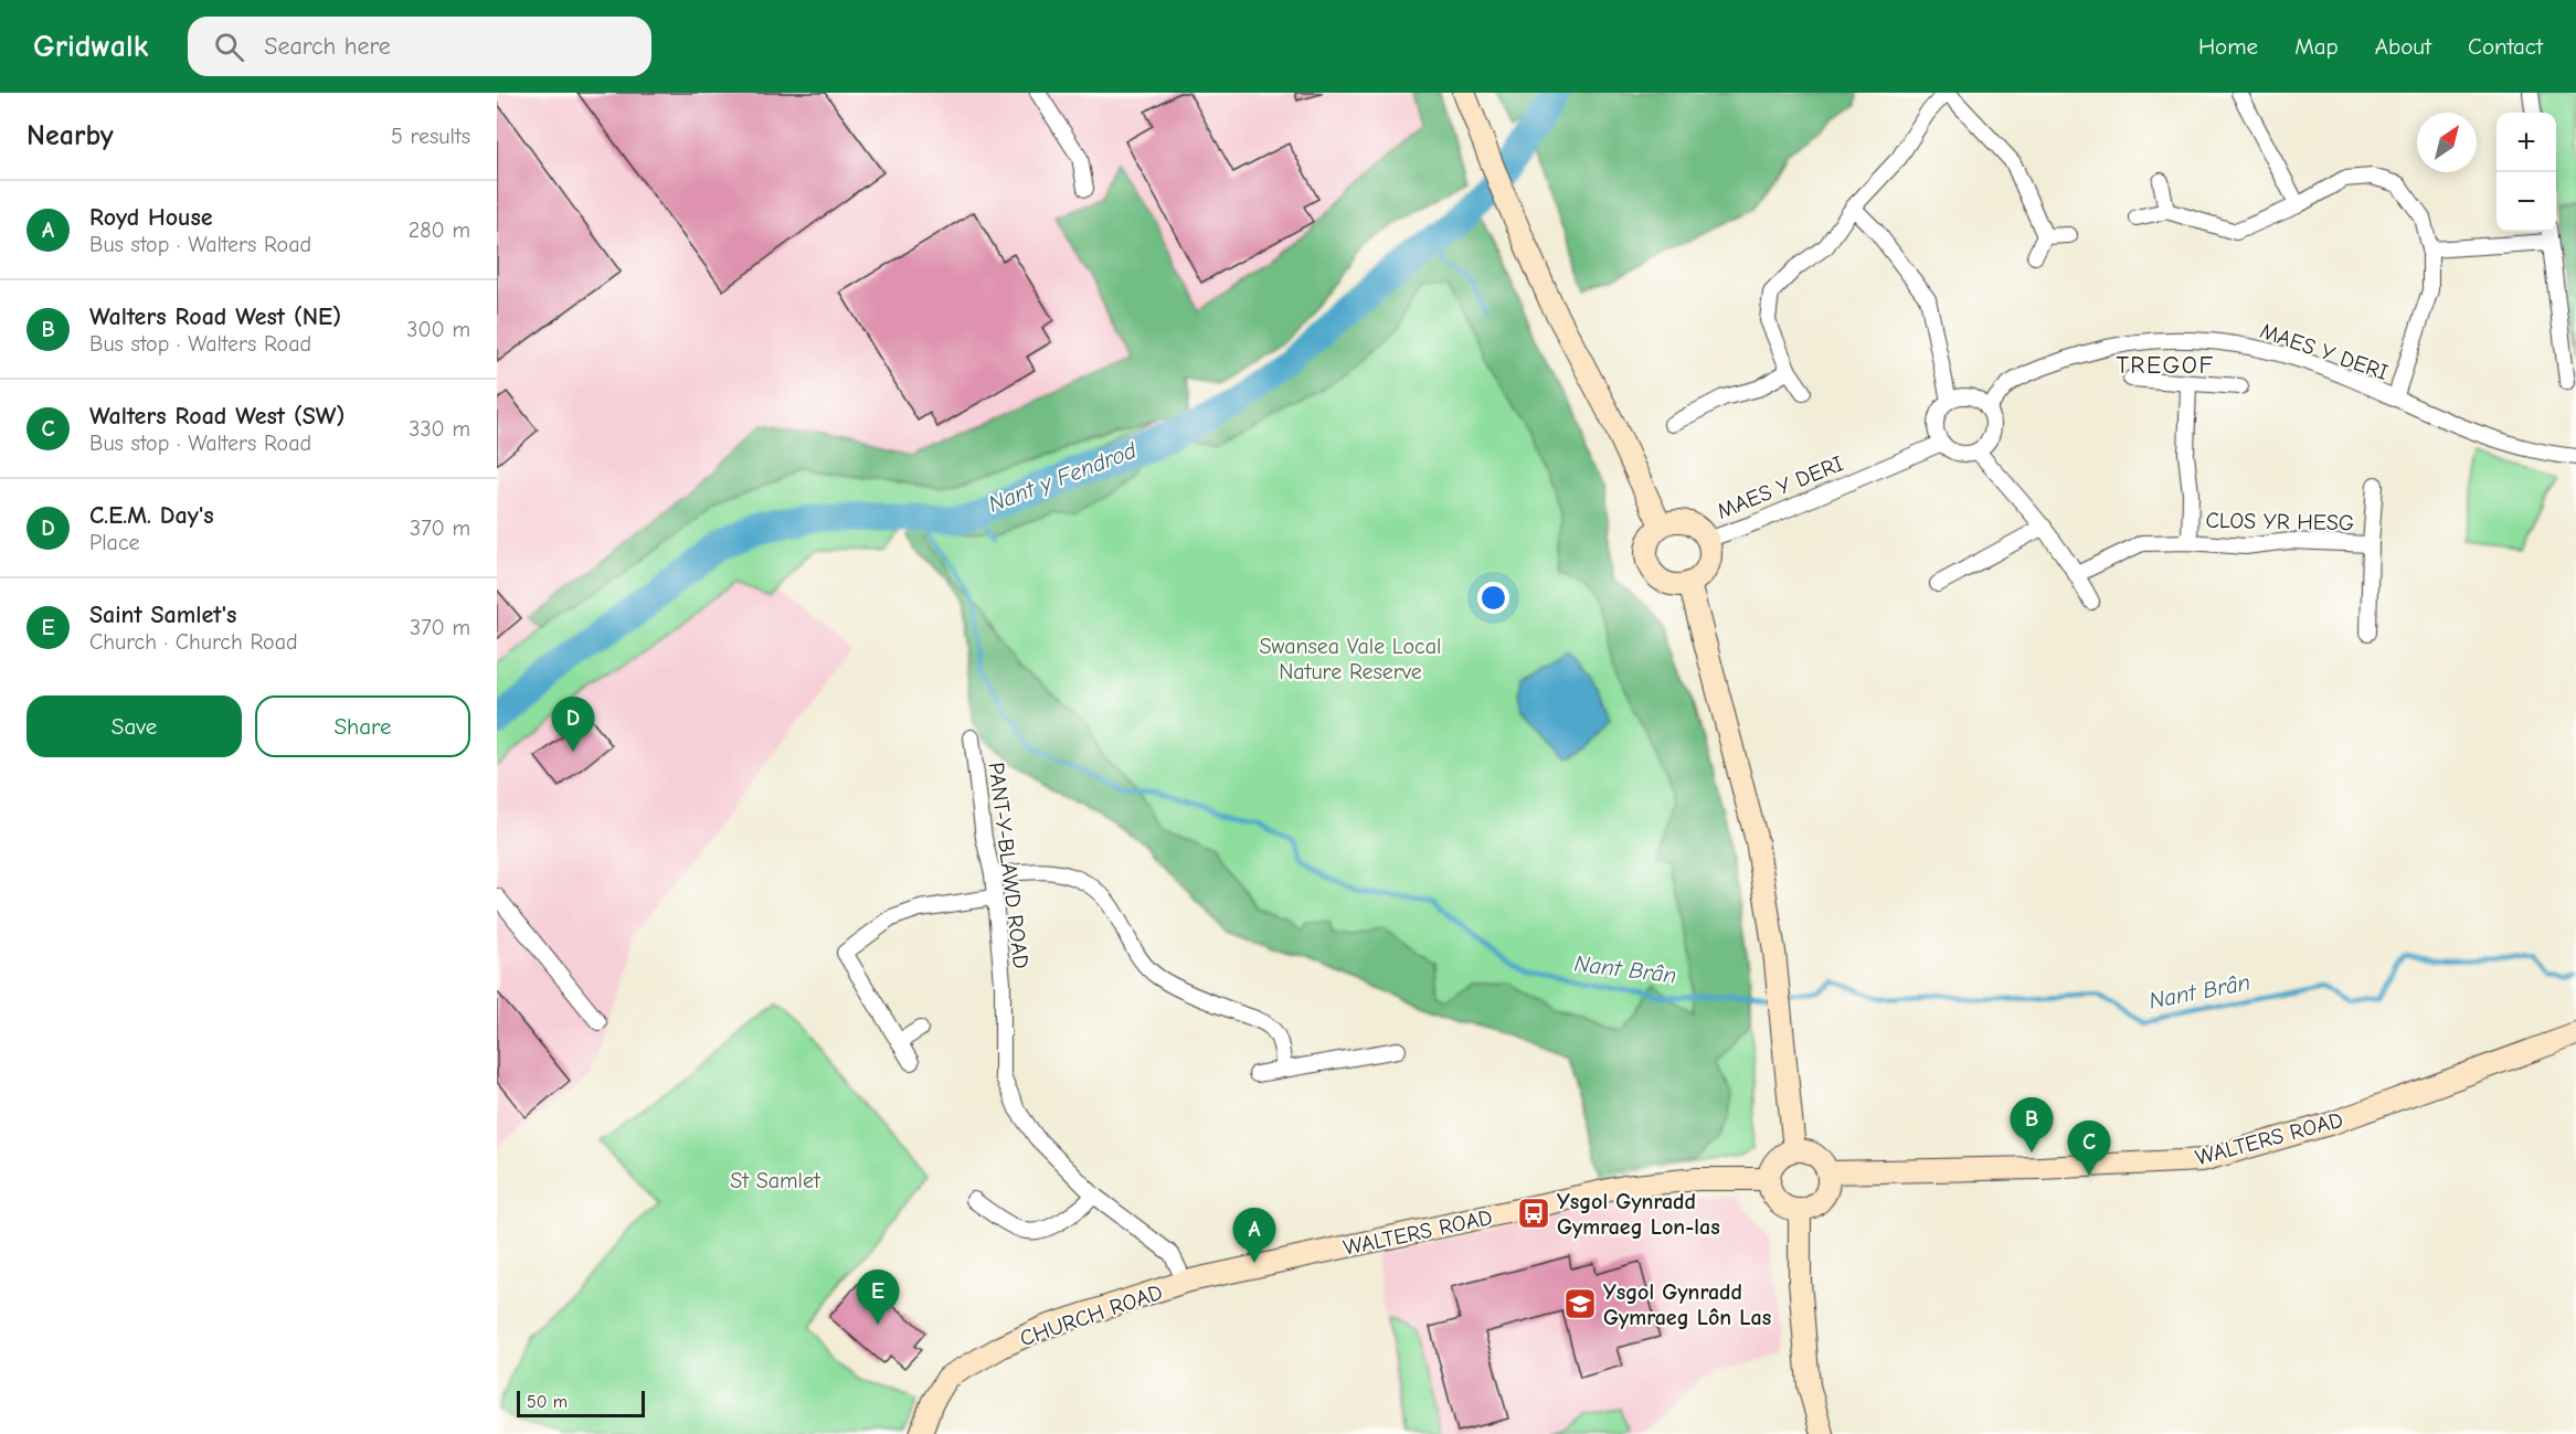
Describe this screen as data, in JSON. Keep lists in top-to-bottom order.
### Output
{
  "streets": {
    "main road": ["WALTERS ROAD", "CHURCH ROAD"],
    "street": ["MAES Y DERI", "CLOS YR HESG", "PANT-Y-BLAWD ROAD"]
  },
  "crossings": [
    ["PANT-Y-BLAWD ROAD", "WALTERS ROAD"],
    ["PANT-Y-BLAWD ROAD", "CHURCH ROAD"],
    ["WALTERS ROAD", "CHURCH ROAD"]
  ],
  "districts": ["TREGOF"],
  "water": ["Nant y Fendrod", "Nant Brân"],
  "parks": ["Swansea Vale Local Nature Reserve", "St Samlet"],
  "places": {
    "bus stop": ["Ysgol Gynradd Gymraeg Lon-las"],
    "school or university": ["Ysgol Gynradd Gymraeg Lôn Las"]
  },
  "scale_bar": "50 m",
  "north": "top right",
  "page": {
    "header": "Gridwalk",
    "search": "Search here",
    "nav": [
      "Home",
      "Map",
      "About",
      "Contact"
    ],
    "heading": ["Nearby", "5 results"],
    "map_buttons": ["+", "−"],
    "list": [
      {
        "mark": "A",
        "name": "Royd House",
        "note": "Bus stop · Walters Road",
        "value": "280 m"
      },
      {
        "mark": "B",
        "name": "Walters Road West (NE)",
        "note": "Bus stop · Walters Road",
        "value": "300 m"
      },
      {
        "mark": "C",
        "name": "Walters Road West (SW)",
        "note": "Bus stop · Walters Road",
        "value": "330 m"
      },
      {
        "mark": "D",
        "name": "C.E.M. Day's",
        "note": "Place",
        "value": "370 m"
      },
      {
        "mark": "E",
        "name": "Saint Samlet's",
        "note": "Church · Church Road",
        "value": "370 m"
      }
    ],
    "buttons": ["Save", "Share"],
    "pins": [
      "D",
      "B",
      "C",
      "A",
      "E"
    ],
    "scale": "50 m"
  }
}
